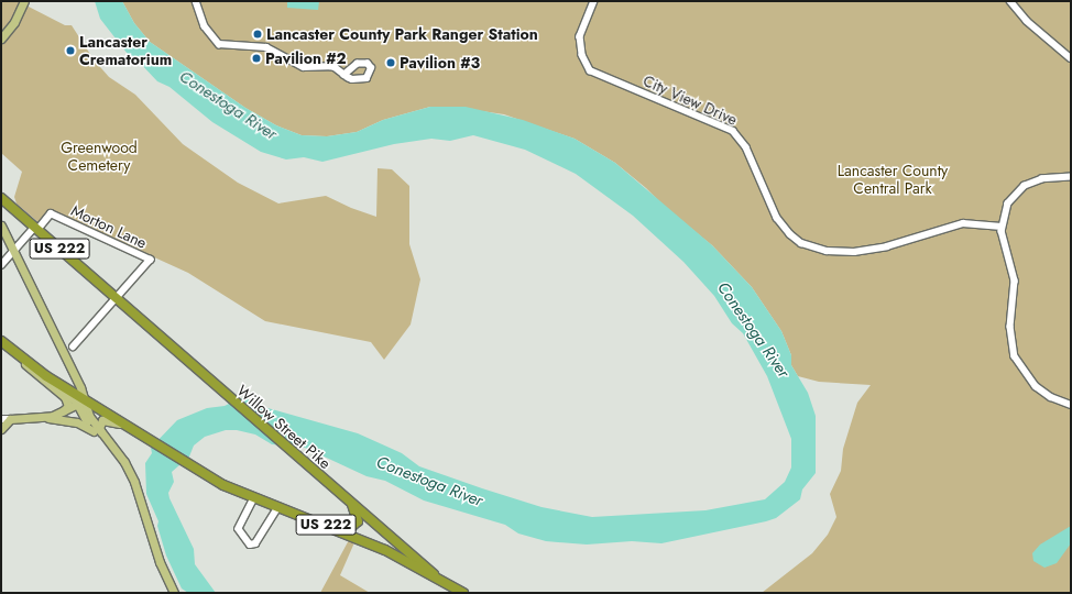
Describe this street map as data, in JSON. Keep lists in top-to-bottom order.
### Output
{
  "streets": {
    "highway": ["US 222", "Willow Street Pike"],
    "street": ["City View Drive", "Morton Lane"]
  },
  "crossings": [
    ["Morton Lane", "US 222"],
    ["Morton Lane", "Willow Street Pike"],
    ["US 222", "Willow Street Pike"]
  ],
  "water": ["Conestoga River"],
  "parks": ["Greenwood Cemetery", "Lancaster County Central Park"],
  "places": [
    "Lancaster County Park Ranger Station",
    "Lancaster Crematorium",
    "Pavilion #2",
    "Pavilion #3"
  ]
}
